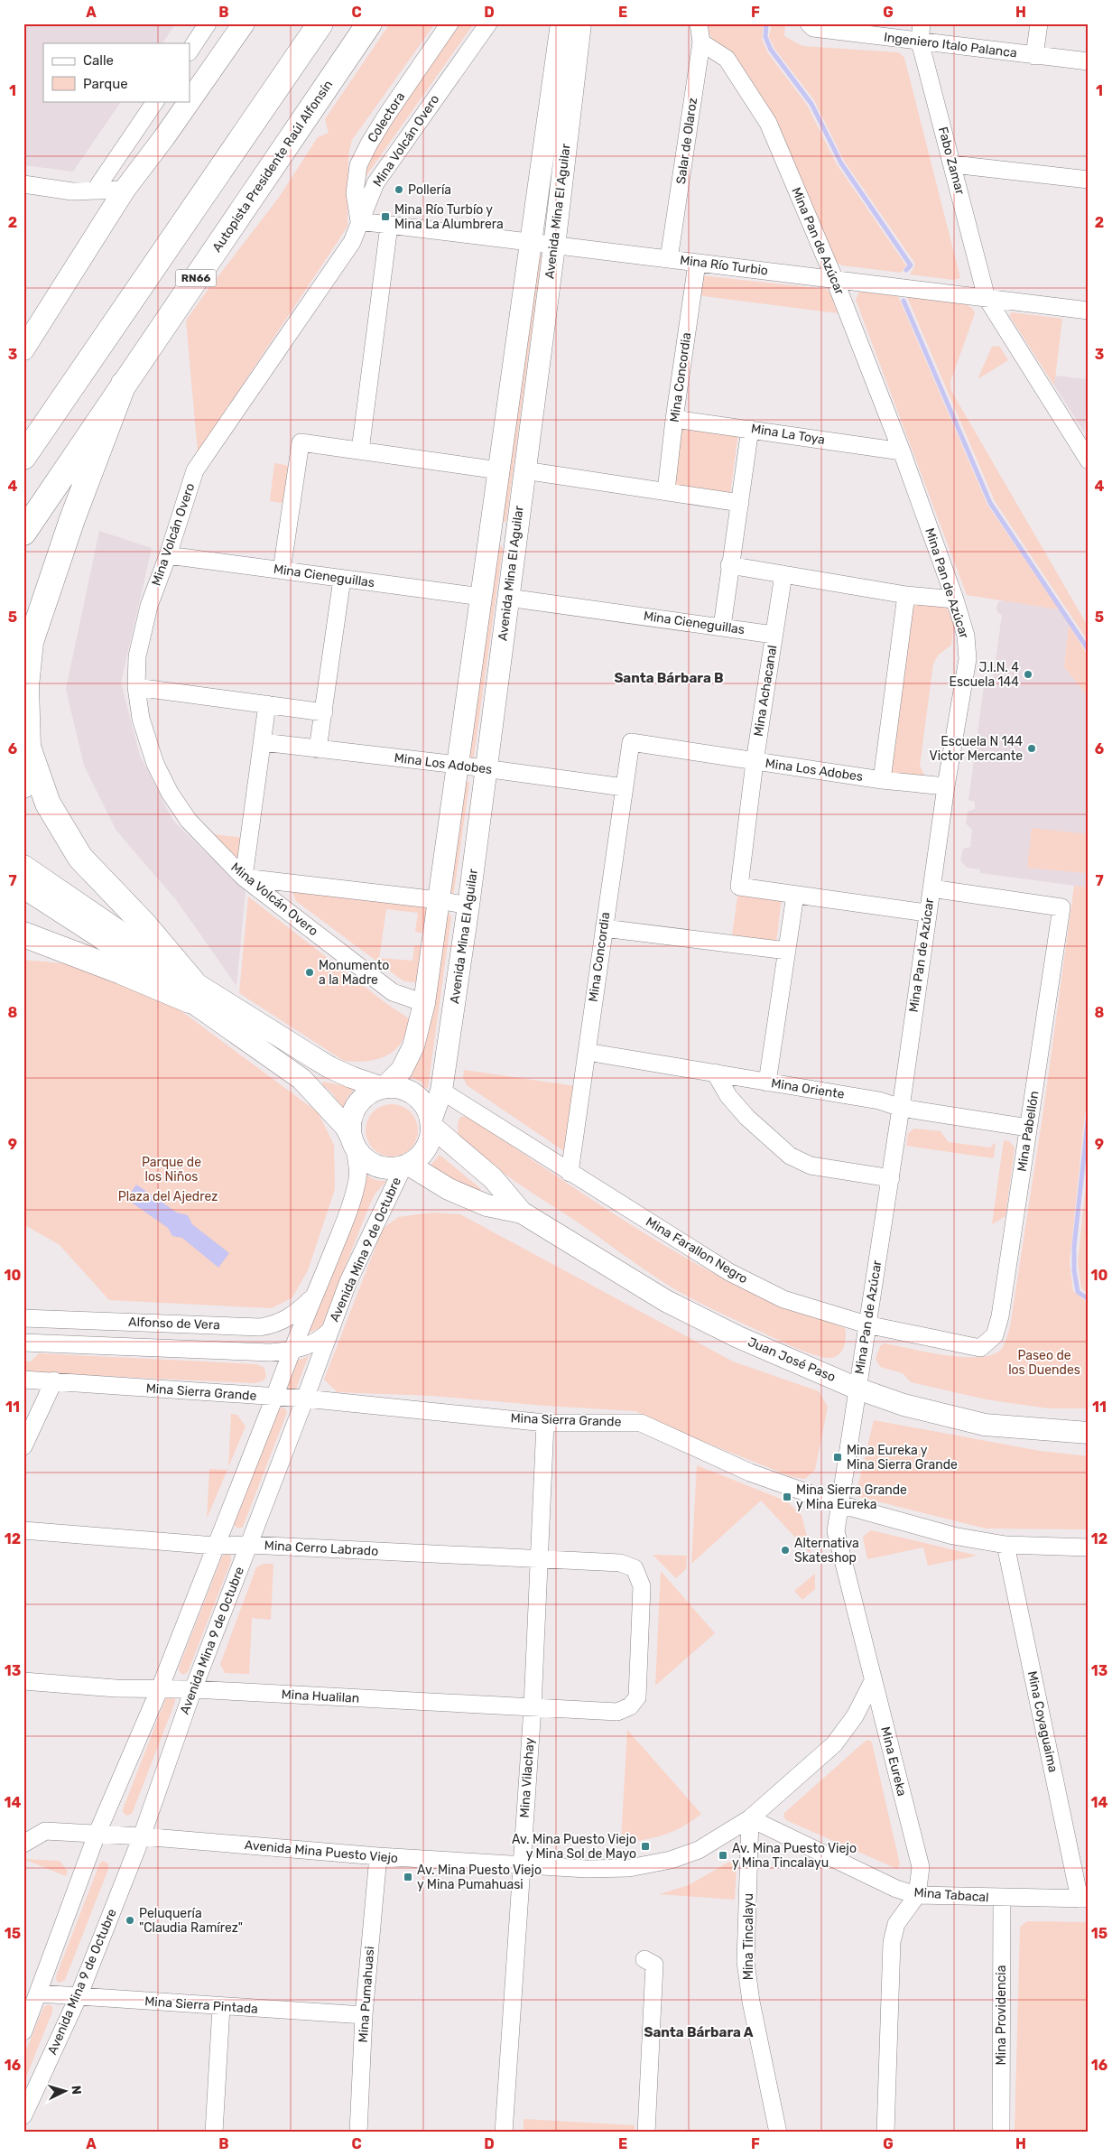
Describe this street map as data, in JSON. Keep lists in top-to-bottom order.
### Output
{
  "streets": {
    "highway": ["Autopista Presidente Raúl Alfonsín", "RN66"],
    "main road": ["Avenida Mina El Aguilar", "Juan José Paso"],
    "street": [
      "Ingeniero Italo Palanca",
      "Colectora",
      "Mina Volcán Overo",
      "Salar de Olaroz",
      "Fabo Zamar",
      "Mina Pan de Azúcar",
      "Mina Río Turbio",
      "Mina Concordia",
      "Mina La Toya",
      "Mina Cieneguillas",
      "Mina Achacanal",
      "Mina Los Adobes",
      "Mina Oriente",
      "Mina Pabellón",
      "Avenida Mina 9 de Octubre",
      "Mina Farallon Negro",
      "Alfonso de Vera",
      "Mina Sierra Grande",
      "Mina Cerro Labrado",
      "Mina Hualilan",
      "Mina Coyaguaima",
      "Mina Eureka",
      "Mina Vilachay",
      "Avenida Mina Puesto Viejo",
      "Mina Tabacal",
      "Mina Tincalayu",
      "Mina Pumahuasi",
      "Mina Sierra Pintada",
      "Mina Providencia"
    ]
  },
  "crossings": [
    ["Ingeniero Italo Palanca", "Fabo Zamar"],
    ["Colectora", "Mina Volcán Overo"],
    ["Colectora", "Mina Río Turbio"],
    ["Mina Volcán Overo", "Avenida Mina El Aguilar"],
    ["Mina Volcán Overo", "Mina Río Turbio"],
    ["Mina Volcán Overo", "Mina Cieneguillas"],
    ["Salar de Olaroz", "Mina Pan de Azúcar"],
    ["Salar de Olaroz", "Mina Río Turbio"],
    ["Fabo Zamar", "Mina Río Turbio"],
    ["Avenida Mina El Aguilar", "Mina Río Turbio"],
    ["Avenida Mina El Aguilar", "Mina Cieneguillas"],
    ["Avenida Mina El Aguilar", "Mina Los Adobes"],
    ["Avenida Mina El Aguilar", "Avenida Mina 9 de Octubre"],
    ["Avenida Mina El Aguilar", "Mina Farallon Negro"],
    ["Avenida Mina El Aguilar", "Juan José Paso"],
    ["Mina Pan de Azúcar", "Mina Río Turbio"],
    ["Mina Pan de Azúcar", "Mina La Toya"],
    ["Mina Pan de Azúcar", "Mina Los Adobes"],
    ["Mina Pan de Azúcar", "Mina Oriente"],
    ["Mina Pan de Azúcar", "Mina Pabellón"],
    ["Mina Pan de Azúcar", "Mina Farallon Negro"],
    ["Mina Pan de Azúcar", "Juan José Paso"],
    ["Mina Pan de Azúcar", "Mina Eureka"],
    ["Mina Río Turbio", "Mina Concordia"],
    ["Mina Concordia", "Mina La Toya"],
    ["Mina Concordia", "Mina Los Adobes"],
    ["Mina Concordia", "Mina Oriente"],
    ["Mina Concordia", "Mina Farallon Negro"],
    ["Mina Cieneguillas", "Mina Achacanal"],
    ["Mina Achacanal", "Mina Los Adobes"],
    ["Mina Oriente", "Mina Pabellón"],
    ["Mina Pabellón", "Mina Farallon Negro"],
    ["Avenida Mina 9 de Octubre", "Alfonso de Vera"],
    ["Avenida Mina 9 de Octubre", "Juan José Paso"],
    ["Avenida Mina 9 de Octubre", "Mina Sierra Grande"],
    ["Avenida Mina 9 de Octubre", "Mina Cerro Labrado"],
    ["Avenida Mina 9 de Octubre", "Mina Hualilan"],
    ["Avenida Mina 9 de Octubre", "Avenida Mina Puesto Viejo"],
    ["Avenida Mina 9 de Octubre", "Mina Sierra Pintada"],
    ["Juan José Paso", "Mina Eureka"],
    ["Mina Sierra Grande", "Mina Coyaguaima"],
    ["Mina Sierra Grande", "Mina Eureka"],
    ["Mina Sierra Grande", "Mina Vilachay"],
    ["Mina Cerro Labrado", "Mina Hualilan"],
    ["Mina Cerro Labrado", "Mina Vilachay"],
    ["Mina Hualilan", "Mina Vilachay"],
    ["Mina Coyaguaima", "Mina Tabacal"],
    ["Mina Eureka", "Avenida Mina Puesto Viejo"],
    ["Mina Eureka", "Mina Tabacal"],
    ["Mina Vilachay", "Avenida Mina Puesto Viejo"],
    ["Avenida Mina Puesto Viejo", "Mina Tabacal"],
    ["Avenida Mina Puesto Viejo", "Mina Tincalayu"],
    ["Avenida Mina Puesto Viejo", "Mina Pumahuasi"],
    ["Mina Tabacal", "Mina Tincalayu"],
    ["Mina Tabacal", "Mina Providencia"],
    ["Mina Pumahuasi", "Mina Sierra Pintada"]
  ],
  "districts": ["Santa Bárbara B", "Santa Bárbara A"],
  "parks": ["Parque de los Niños", "Plaza del Ajedrez", "Paseo de los Duendes"],
  "places": {
    "other": [
      "Pollería",
      "J.I.N. 4 Escuela 144",
      "Escuela N 144 Victor Mercante",
      "Monumento a la Madre",
      "Alternativa Skateshop",
      "Peluquería \"Claudia Ramírez\""
    ],
    "transit": [
      "Mina Río Turbío y Mina La Alumbrera",
      "Mina Eureka y Mina Sierra Grande",
      "Mina Sierra Grande y Mina Eureka",
      "Av. Mina Puesto Viejo y Mina Sol de Mayo",
      "Av. Mina Puesto Viejo y Mina Tincalayu",
      "Av. Mina Puesto Viejo y Mina Pumahuasi"
    ]
  },
  "legend": ["Calle", "Parque"],
  "north": "right",
  "grid": {
    "columns": [
      "A",
      "B",
      "C",
      "D",
      "E",
      "F",
      "G",
      "H"
    ],
    "rows": [
      "1",
      "2",
      "3",
      "4",
      "5",
      "6",
      "7",
      "8",
      "9",
      "10",
      "11",
      "12",
      "13",
      "14",
      "15",
      "16"
    ]
  }
}
